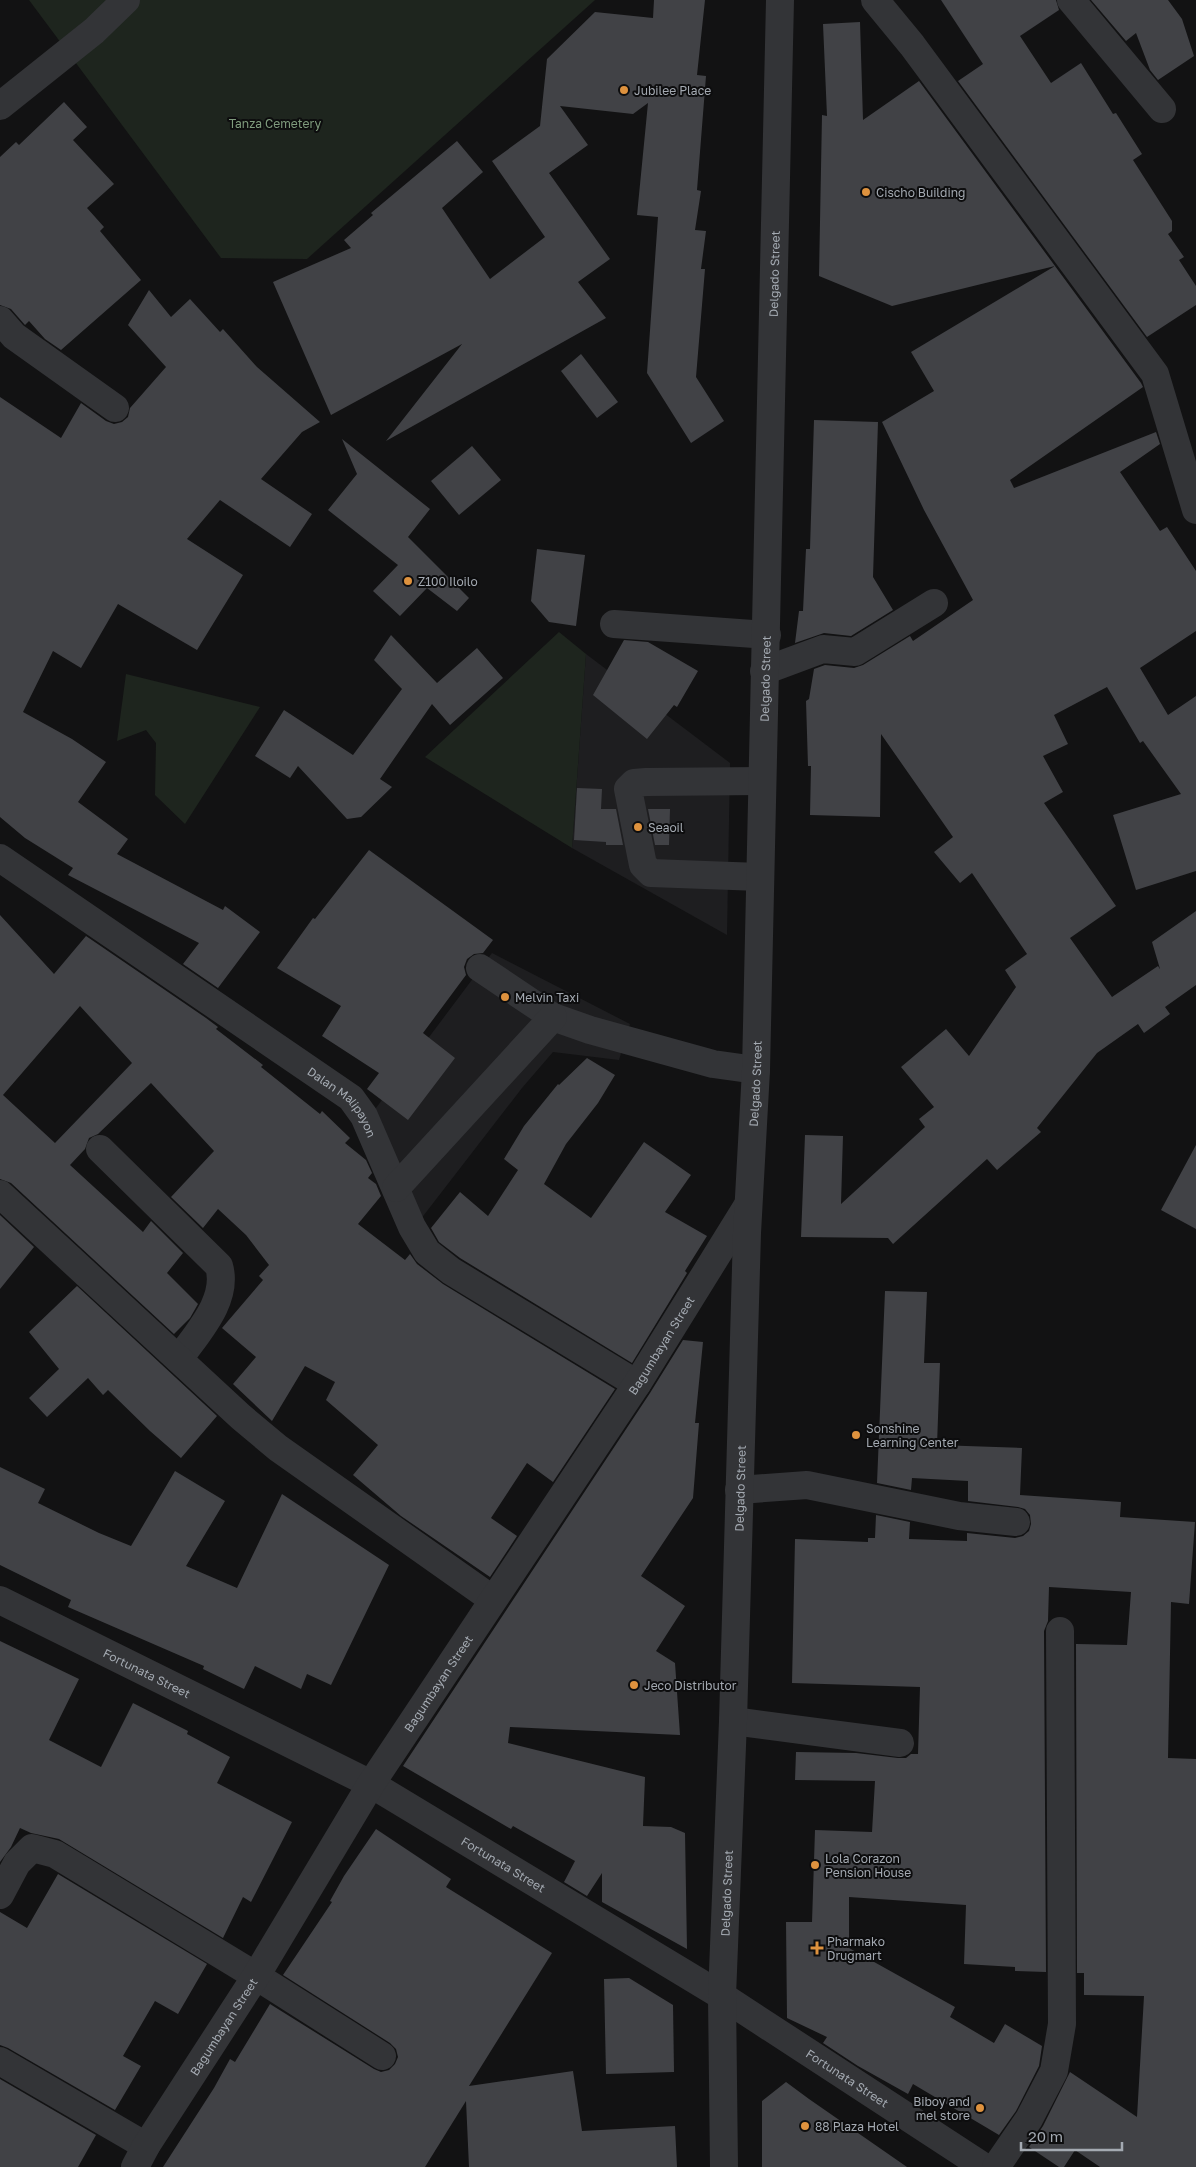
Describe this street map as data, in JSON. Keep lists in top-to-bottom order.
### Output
{
  "streets": {
    "street": [
      "Delgado Street",
      "Dalan Malipayon",
      "Bagumbayan Street",
      "Fortunata Street"
    ]
  },
  "crossings": [
    ["Delgado Street", "Bagumbayan Street"],
    ["Delgado Street", "Fortunata Street"],
    ["Dalan Malipayon", "Bagumbayan Street"],
    ["Bagumbayan Street", "Fortunata Street"]
  ],
  "parks": ["Tanza Cemetery"],
  "places": {
    "other": [
      "Jubilee Place",
      "Cischo Building",
      "Z100 Iloilo",
      "Seaoil",
      "Melvin Taxi",
      "Sonshine Learning Center",
      "Jeco Distributor",
      "Lola Corazon Pension House",
      "Biboy and mel store",
      "88 Plaza Hotel"
    ],
    "health": ["Pharmako Drugmart"]
  },
  "scale_bar": "20 m"
}
